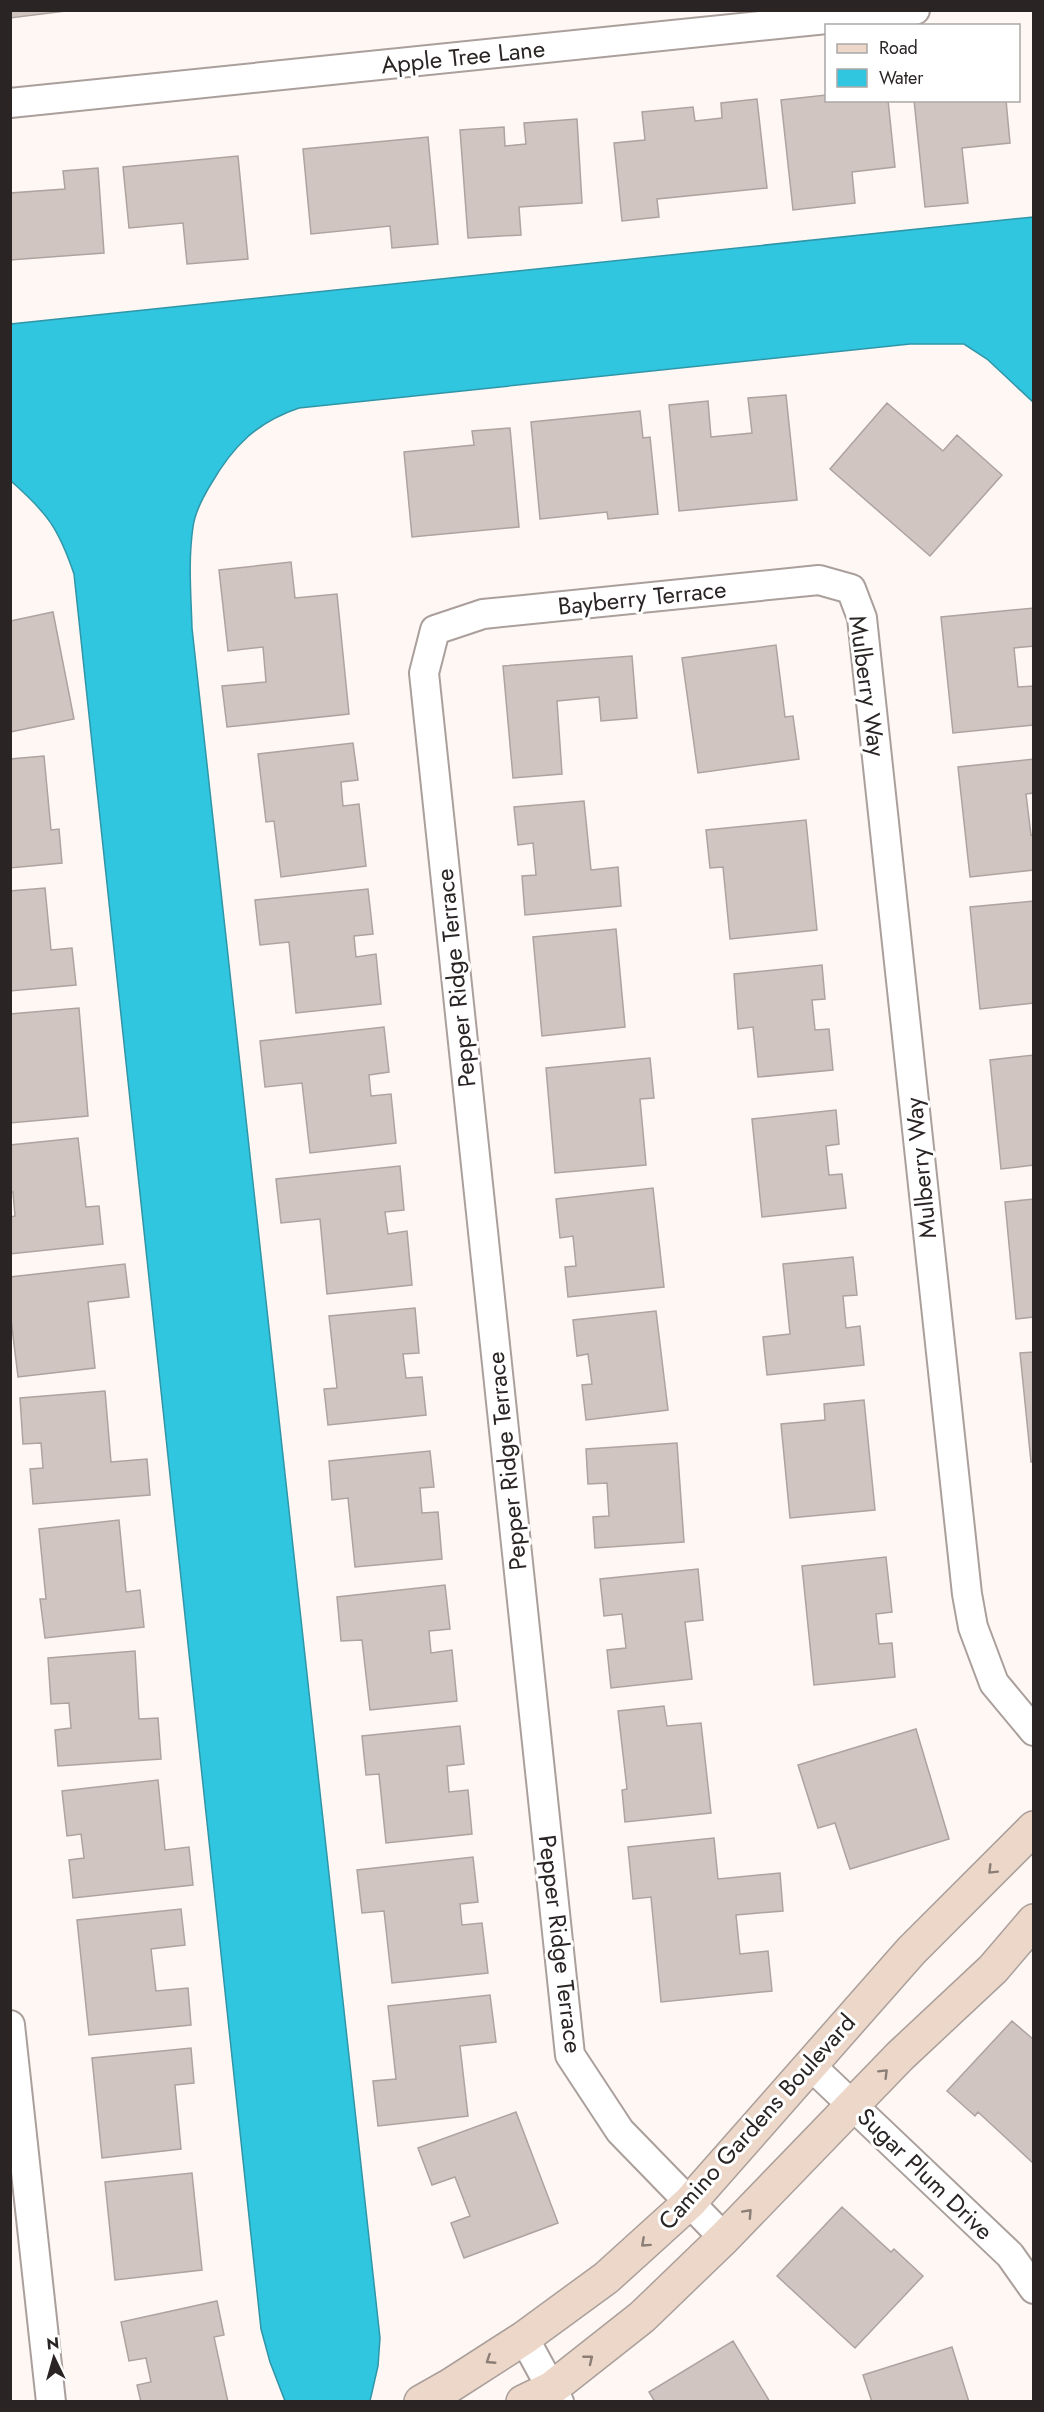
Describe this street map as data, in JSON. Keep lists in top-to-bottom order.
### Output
{
  "streets": {
    "street": [
      "Apple Tree Lane",
      "Bayberry Terrace",
      "Mulberry Way",
      "Pepper Ridge Terrace",
      "Camino Gardens Boulevard",
      "Sugar Plum Drive"
    ]
  },
  "crossings": [
    ["Bayberry Terrace", "Mulberry Way"],
    ["Bayberry Terrace", "Pepper Ridge Terrace"],
    ["Pepper Ridge Terrace", "Camino Gardens Boulevard"],
    ["Camino Gardens Boulevard", "Sugar Plum Drive"]
  ],
  "legend": ["Road", "Water"],
  "north": "top"
}
